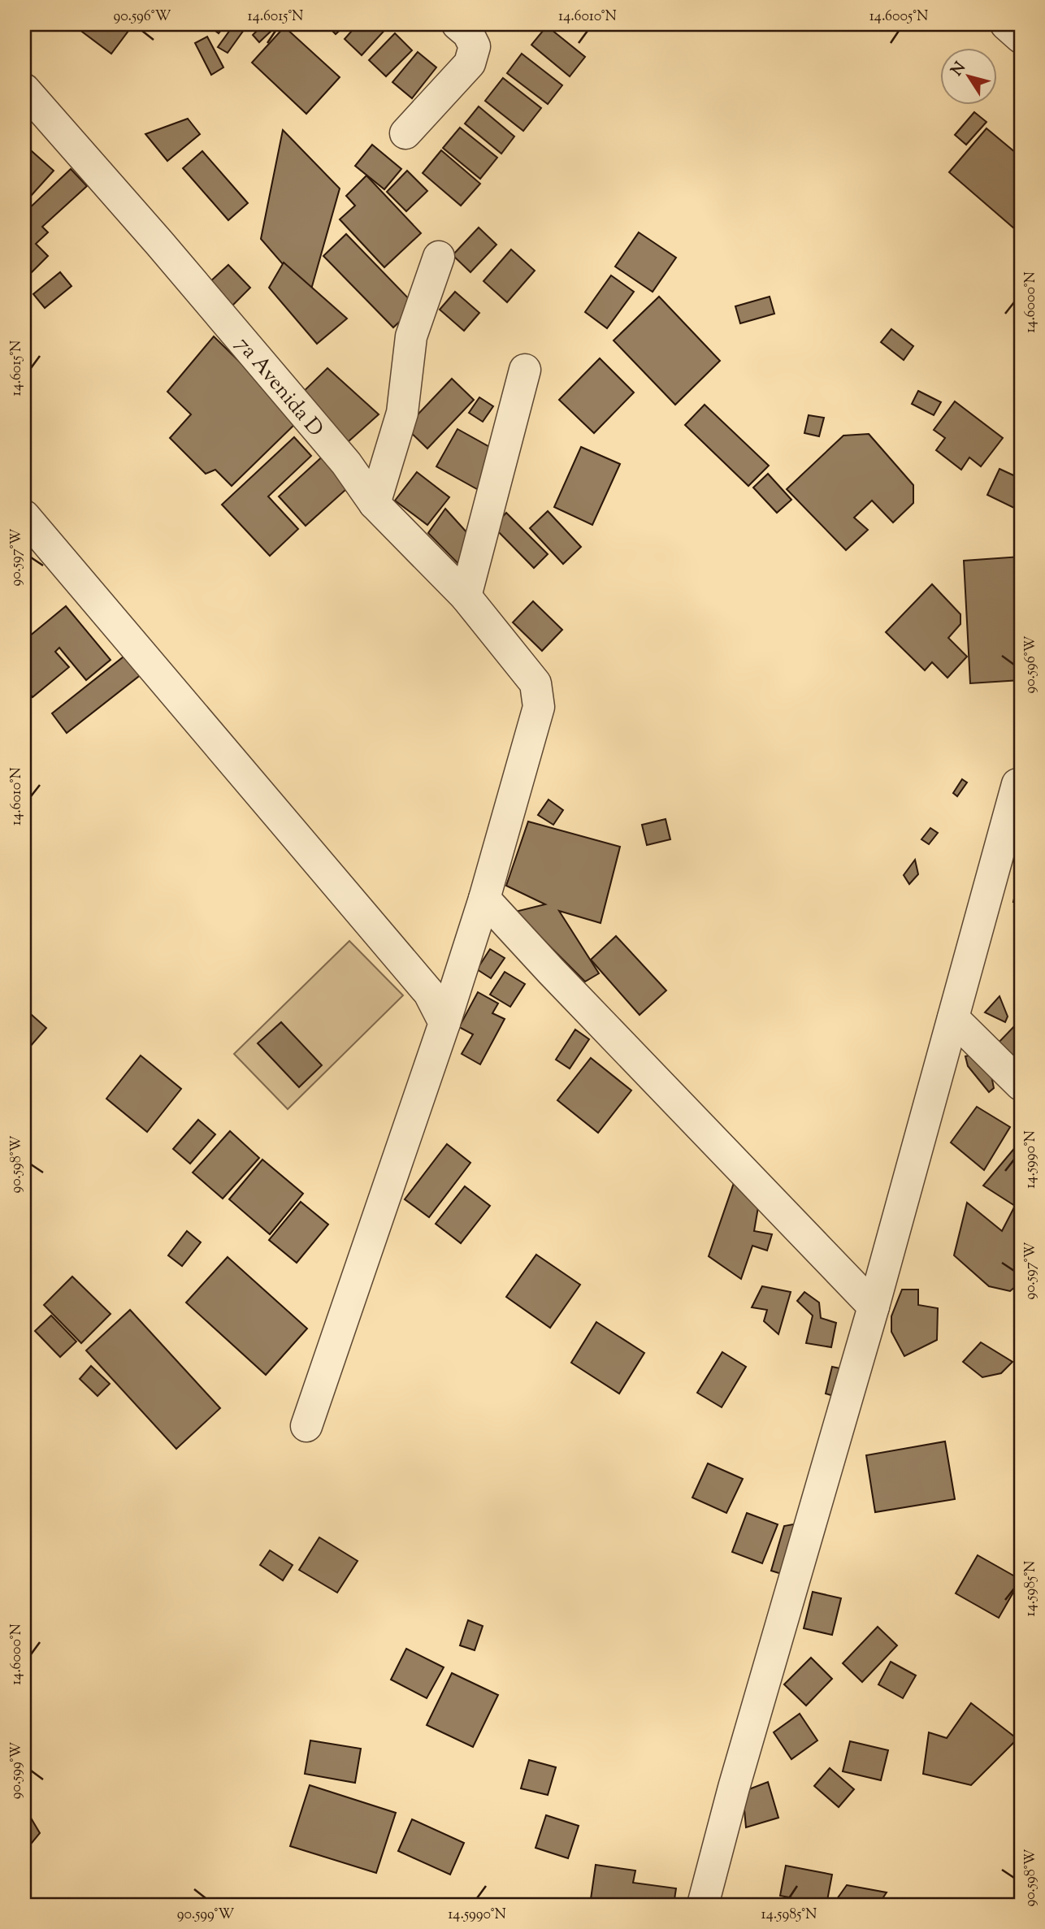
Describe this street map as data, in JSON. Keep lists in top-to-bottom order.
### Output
{
  "streets": {
    "street": ["7a Avenida D"]
  },
  "north": "top left",
  "coordinates": [
    "90.596°W",
    "14.6015°N",
    "14.6010°N",
    "14.6005°N",
    "14.6000°N",
    "90.597°W",
    "14.5990°N",
    "90.598°W",
    "14.5985°N",
    "90.599°W"
  ]
}
